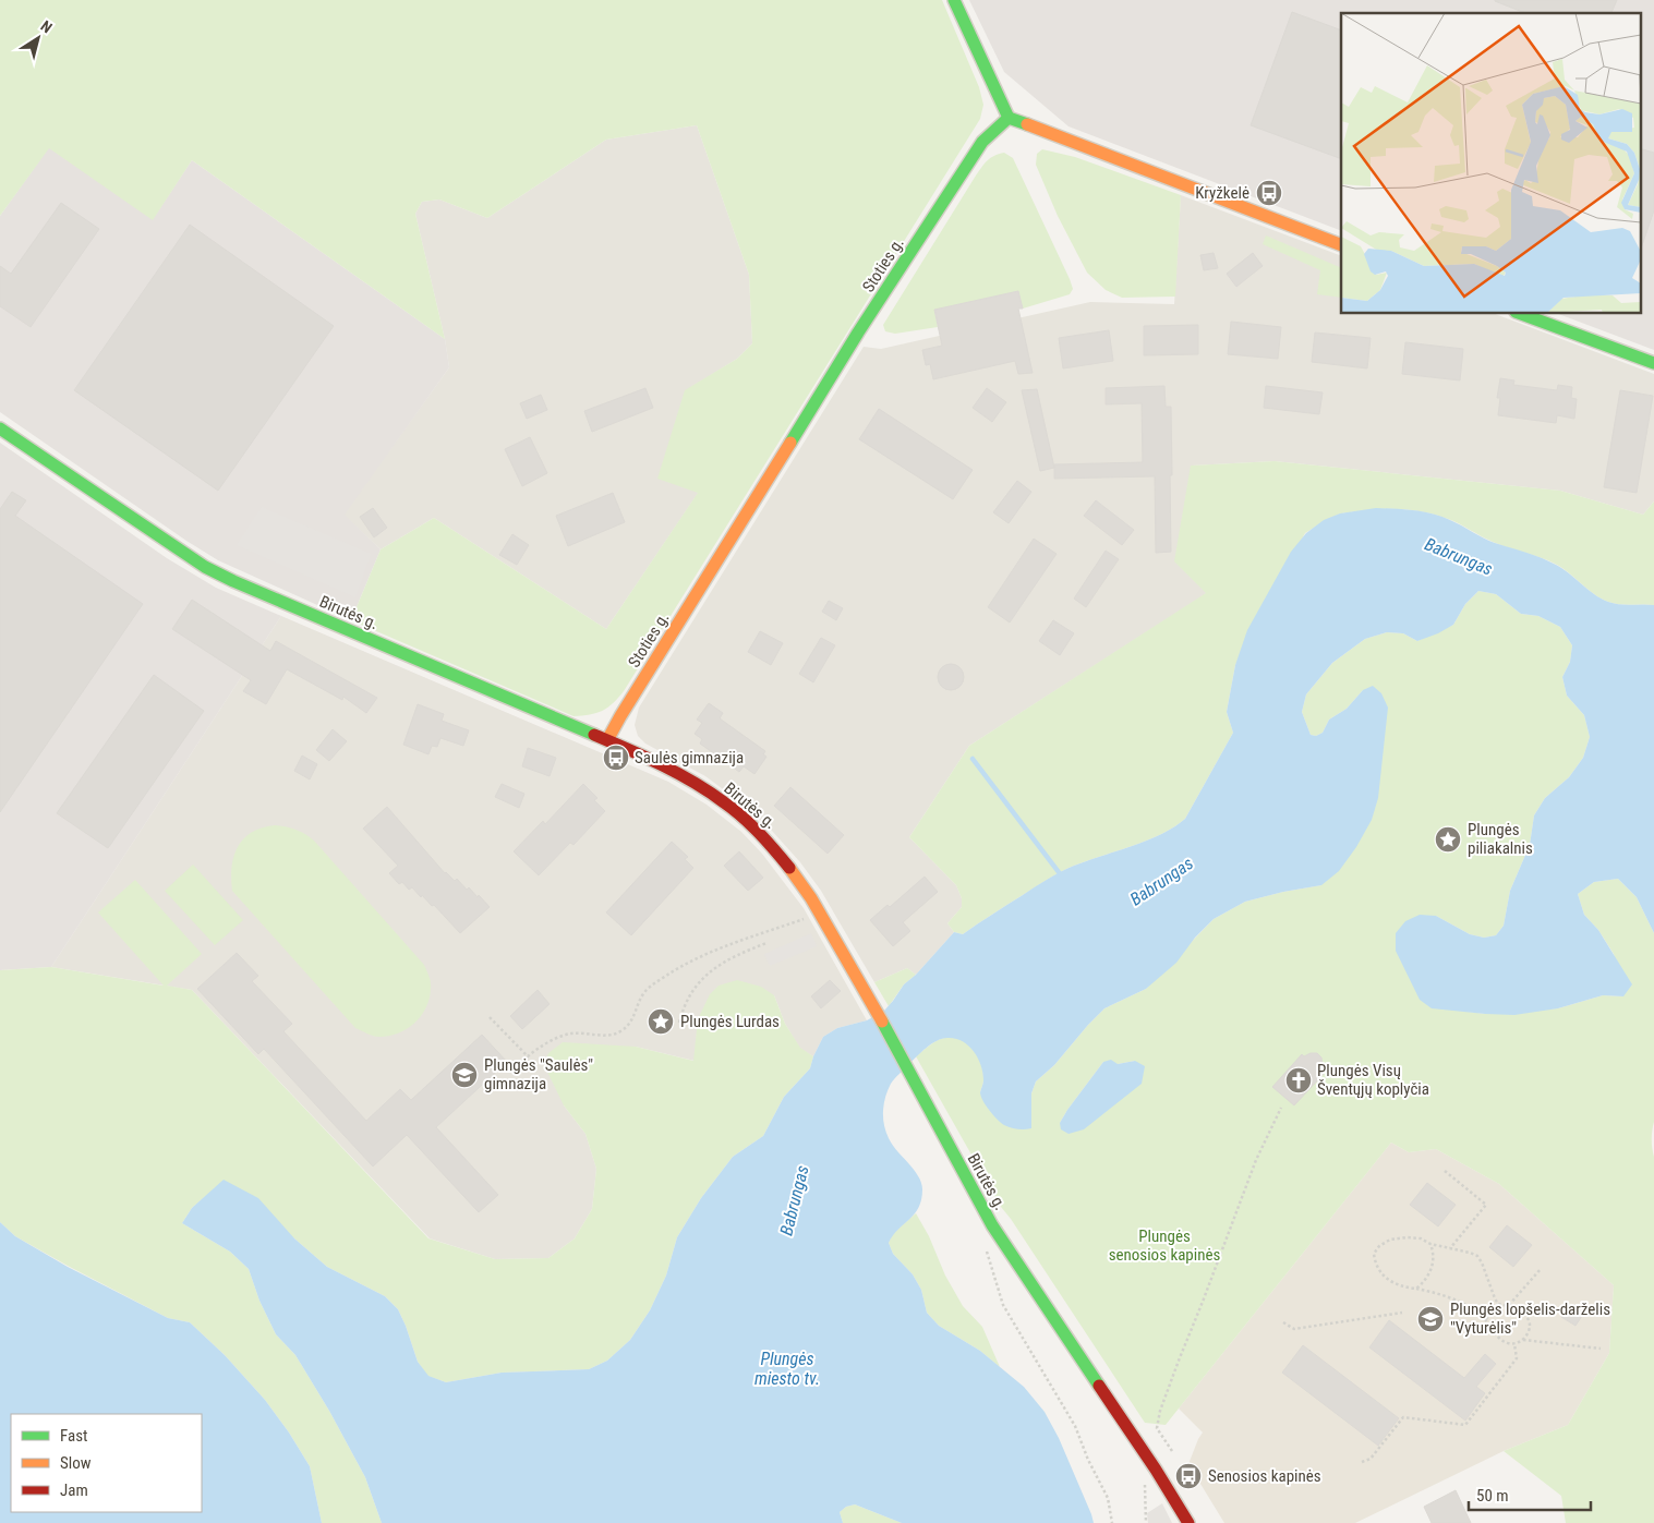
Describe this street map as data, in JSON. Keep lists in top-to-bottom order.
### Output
{
  "streets": {
    "main road": ["Stoties g.", "Birutės g."]
  },
  "crossings": [
    ["Stoties g.", "Birutės g."]
  ],
  "water": ["Babrungas", "Plungės miesto tv."],
  "parks": ["Plungės senosios kapinės"],
  "places": {
    "bus stop": ["Kryžkelė", "Saulės gimnazija", "Senosios kapinės"],
    "place": ["Plungės piliakalnis", "Plungės Lurdas"],
    "school or university": ["Plungės \"Saulės\" gimnazija", "Plungės lopšelis-darželis \"Vyturėlis\""],
    "church": ["Plungės Visų Šventųjų koplyčia"]
  },
  "legend": ["Fast", "Slow", "Jam"],
  "scale_bar": "50 m",
  "north": "top right"
}
